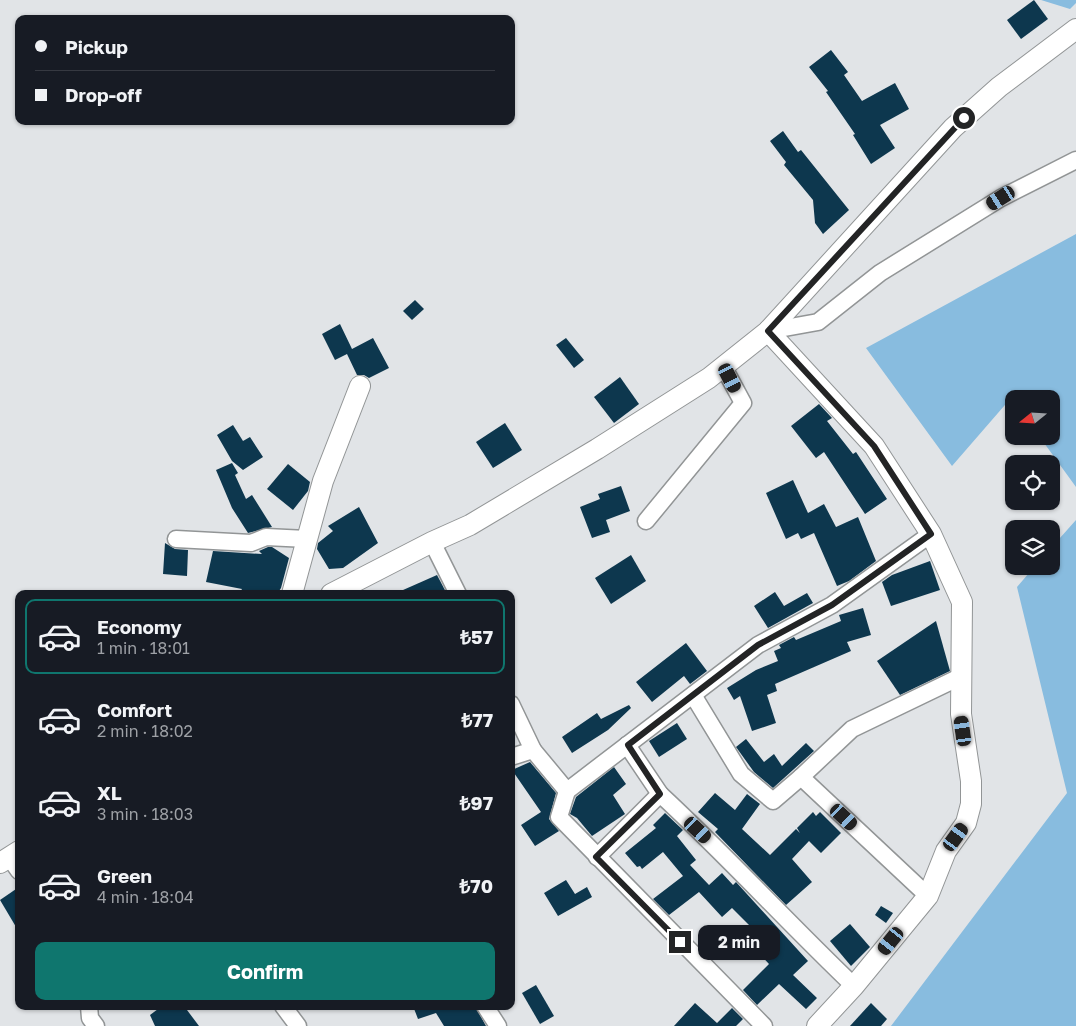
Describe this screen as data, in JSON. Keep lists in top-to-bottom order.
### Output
{
  "north": "left",
  "page": {
    "banner": ["Pickup", "Drop-off"],
    "list": [
      {
        "name": "Economy",
        "note": "1 min · 18:01",
        "value": "₺57"
      },
      {
        "name": "Comfort",
        "note": "2 min · 18:02",
        "value": "₺77"
      },
      {
        "name": "XL",
        "note": "3 min · 18:03",
        "value": "₺97"
      },
      {
        "name": "Green",
        "note": "4 min · 18:04",
        "value": "₺70"
      }
    ],
    "bubble": "2 min",
    "buttons": "Confirm"
  }
}
